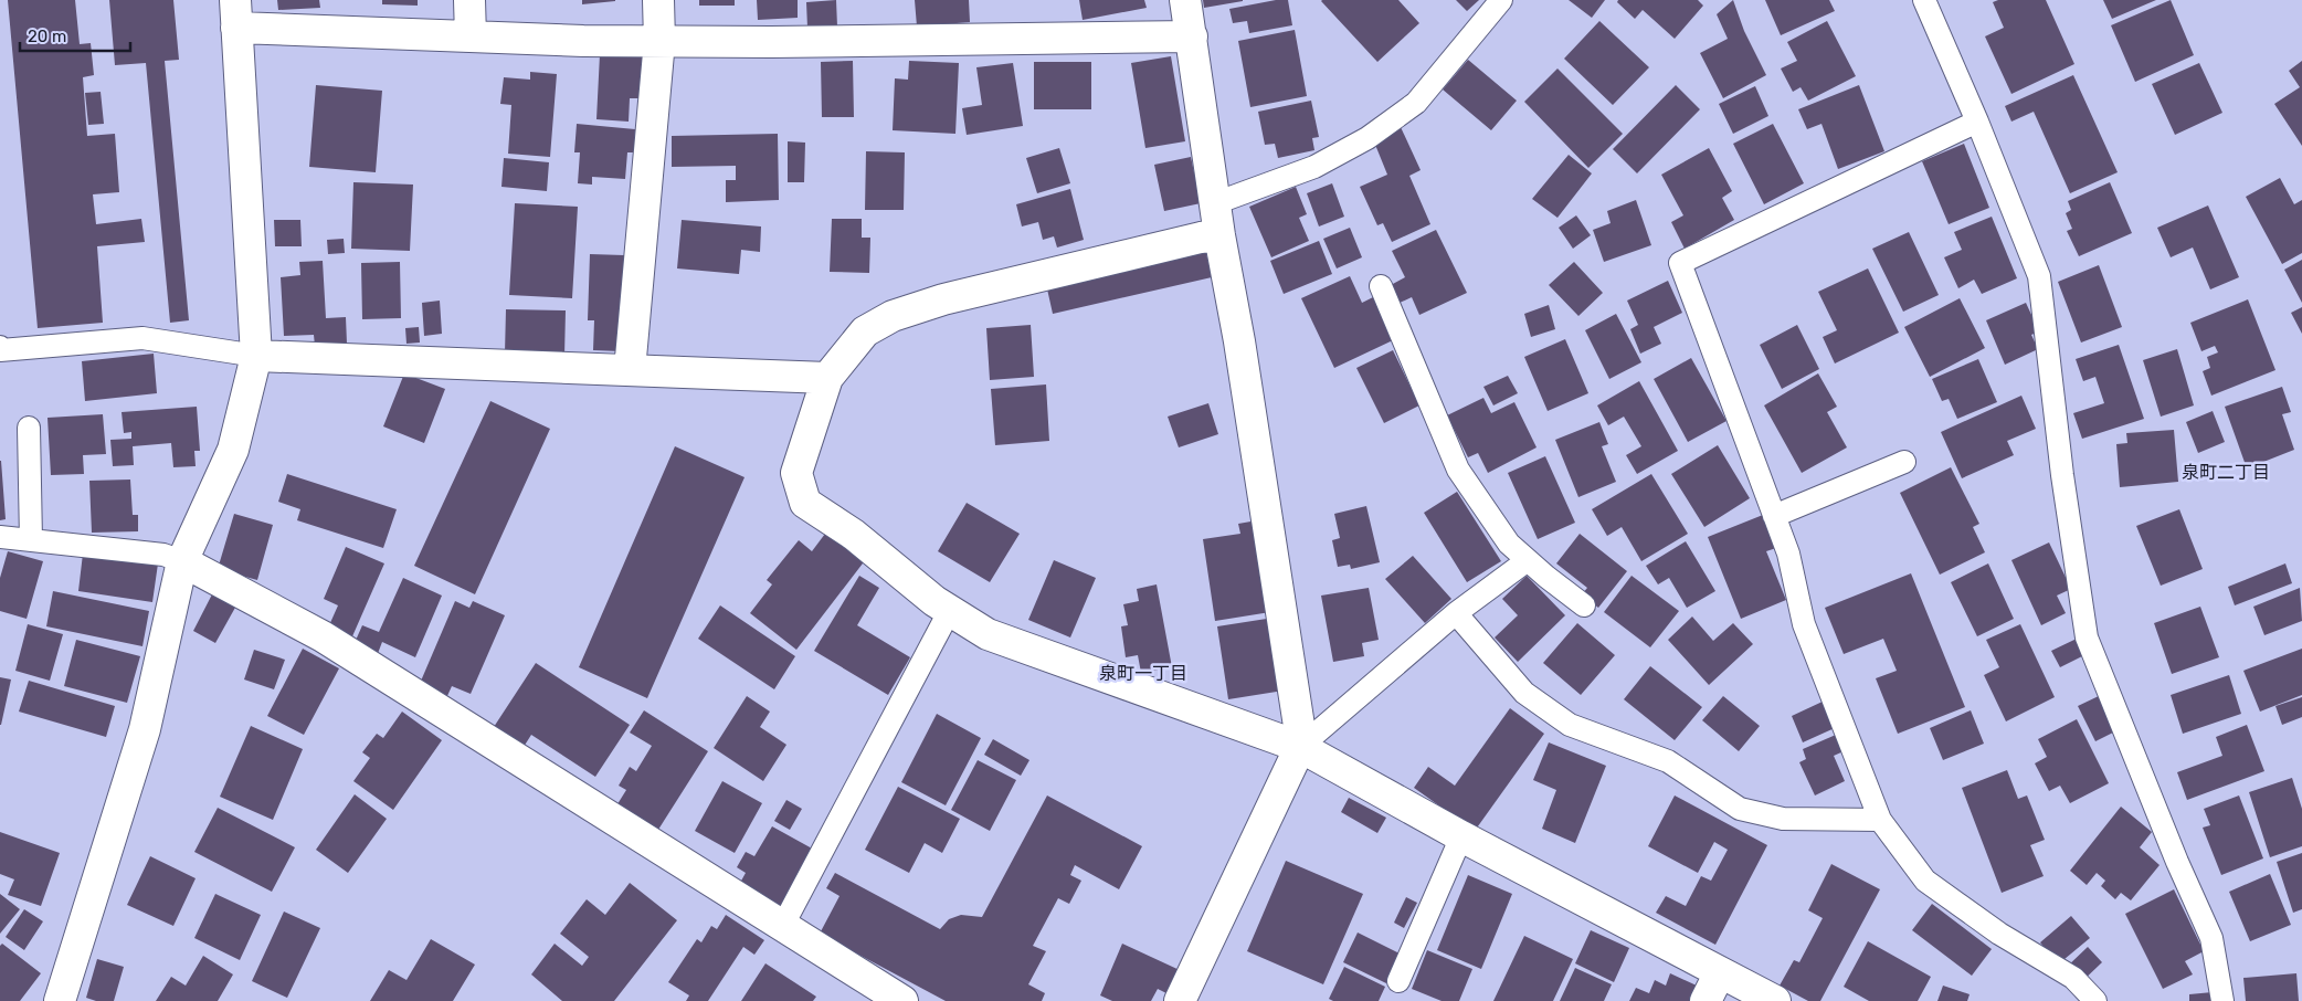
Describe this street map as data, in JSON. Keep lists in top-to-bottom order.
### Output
{
  "districts": ["泉町二丁目", "泉町一丁目"],
  "scale_bar": "20 m"
}
